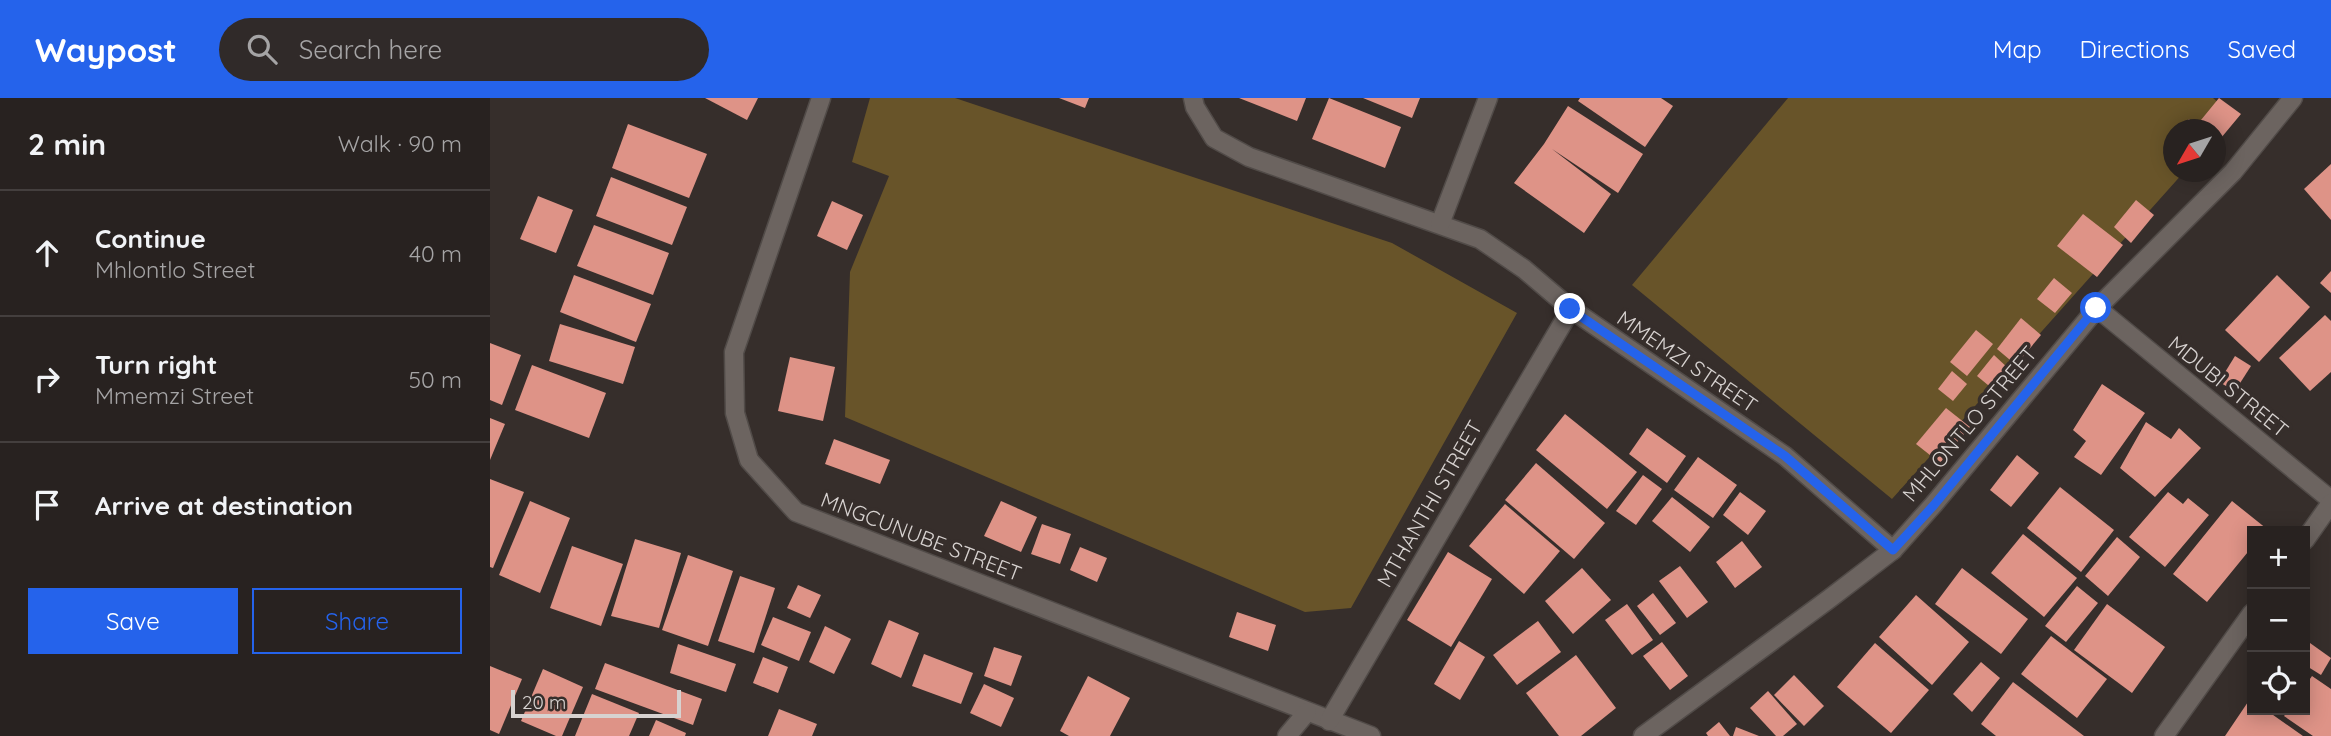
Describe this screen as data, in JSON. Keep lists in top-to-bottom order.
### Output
{
  "streets": {
    "street": [
      "MMEMZI STREET",
      "MDUBI STREET",
      "MHLONTLO STREET",
      "MTHANTHI STREET",
      "MNGCUNUBE STREET"
    ]
  },
  "crossings": [
    ["MMEMZI STREET", "MHLONTLO STREET"],
    ["MMEMZI STREET", "MTHANTHI STREET"],
    ["MDUBI STREET", "MHLONTLO STREET"],
    ["MTHANTHI STREET", "MNGCUNUBE STREET"]
  ],
  "scale_bar": "20 m",
  "north": "bottom left",
  "page": {
    "header": "Waypost",
    "search": "Search here",
    "nav": ["Map", "Directions", "Saved"],
    "heading": ["2 min", "Walk · 90 m"],
    "list": [
      ["Continue", "Mhlontlo Street", "40 m"],
      ["Turn right", "Mmemzi Street", "50 m"],
      "Arrive at destination"
    ],
    "map_buttons": ["+", "−"],
    "buttons": ["Save", "Share"],
    "scale": "20 m"
  }
}
